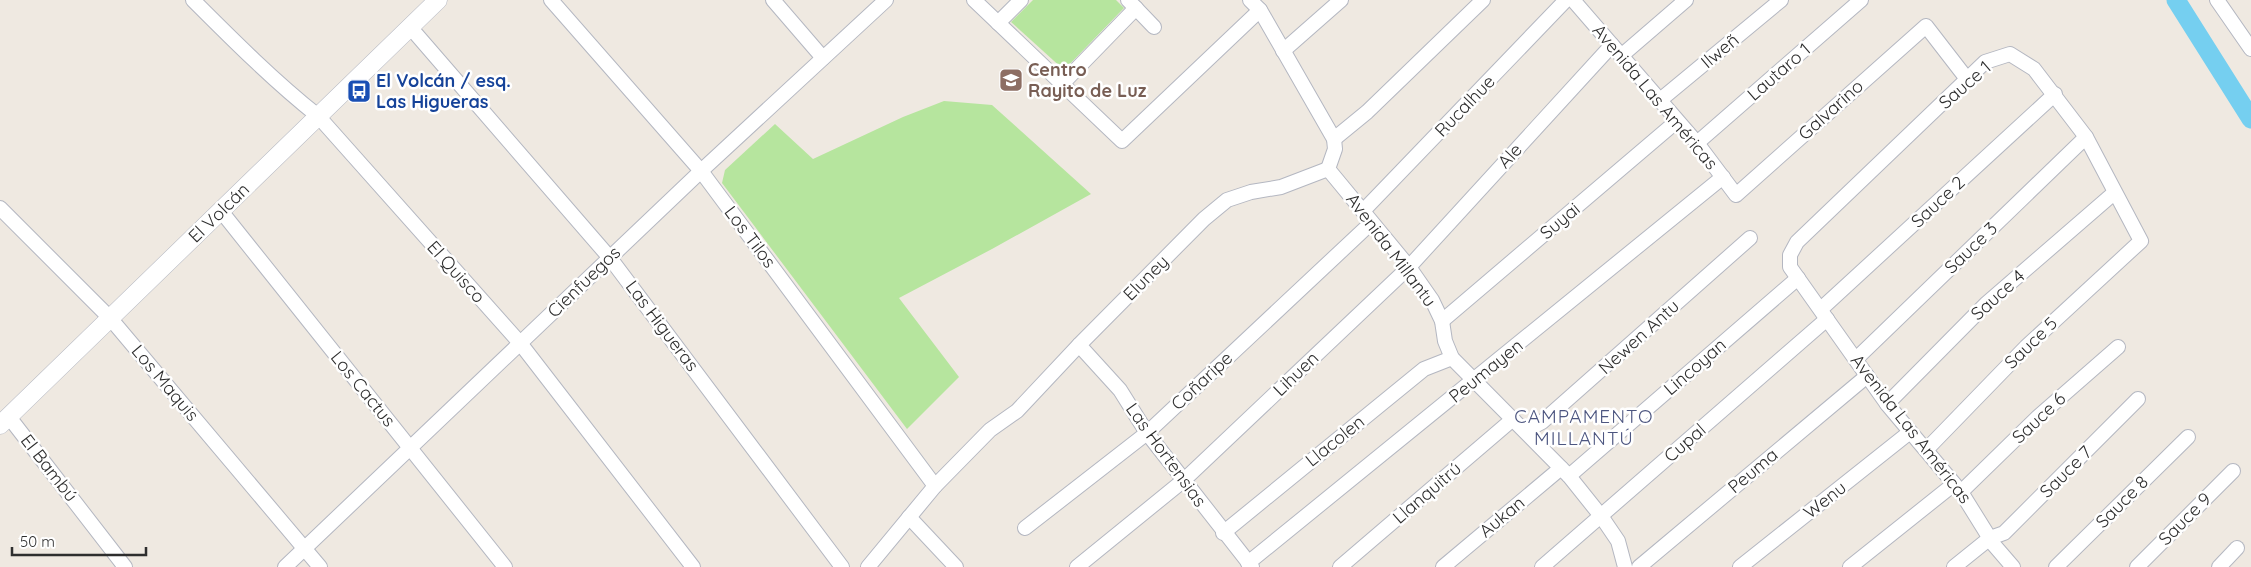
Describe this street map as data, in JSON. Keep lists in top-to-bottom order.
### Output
{
  "streets": {
    "street": [
      "Ilweñ",
      "Lautaro 1",
      "Sauce 1",
      "Avenida Las Américas",
      "Rucalhue",
      "Galvarino",
      "Ale",
      "Sauce 2",
      "El Volcán",
      "Suyai",
      "Los Tilos",
      "Sauce 3",
      "Avenida Millantu",
      "El Quisco",
      "Eluney",
      "Cienfuegos",
      "Sauce 4",
      "Las Higueras",
      "Newen Antu",
      "Sauce 5",
      "Lincoyan",
      "Peumayen",
      "Lihuen",
      "Coñaripe",
      "Los Maquis",
      "Los Cactus",
      "Sauce 6",
      "Llacolen",
      "Cupal",
      "Las Hortensias",
      "El Bambú",
      "Peuma",
      "Sauce 7",
      "Llanquitrú",
      "Wenu",
      "Sauce 8",
      "Aukan",
      "Sauce 9"
    ]
  },
  "crossings": [
    ["Ilweñ", "Avenida Las Américas"],
    ["Lautaro 1", "Avenida Las Américas"],
    ["Sauce 1", "Avenida Las Américas"],
    ["Sauce 1", "Galvarino"],
    ["Sauce 1", "Sauce 2"],
    ["Sauce 1", "Sauce 3"],
    ["Sauce 1", "Sauce 4"],
    ["Sauce 1", "Sauce 5"],
    ["Sauce 1", "Lincoyan"],
    ["Avenida Las Américas", "Galvarino"],
    ["Avenida Las Américas", "Ale"],
    ["Avenida Las Américas", "Sauce 2"],
    ["Avenida Las Américas", "Suyai"],
    ["Avenida Las Américas", "Sauce 3"],
    ["Avenida Las Américas", "Sauce 4"],
    ["Avenida Las Américas", "Sauce 5"],
    ["Avenida Las Américas", "Lincoyan"],
    ["Avenida Las Américas", "Peumayen"],
    ["Avenida Las Américas", "Sauce 6"],
    ["Avenida Las Américas", "Cupal"],
    ["Avenida Las Américas", "Peuma"],
    ["Avenida Las Américas", "Sauce 7"],
    ["Avenida Las Américas", "Wenu"],
    ["Rucalhue", "Avenida Millantu"],
    ["Ale", "Avenida Millantu"],
    ["Ale", "Lihuen"],
    ["Sauce 2", "Cupal"],
    ["El Volcán", "El Quisco"],
    ["El Volcán", "Las Higueras"],
    ["El Volcán", "Los Maquis"],
    ["El Volcán", "Los Cactus"],
    ["El Volcán", "El Bambú"],
    ["Suyai", "Avenida Millantu"],
    ["Los Tilos", "Eluney"],
    ["Los Tilos", "Cienfuegos"],
    ["Avenida Millantu", "Eluney"],
    ["Avenida Millantu", "Newen Antu"],
    ["Avenida Millantu", "Lincoyan"],
    ["Avenida Millantu", "Peumayen"],
    ["Avenida Millantu", "Lihuen"],
    ["Avenida Millantu", "Coñaripe"],
    ["Avenida Millantu", "Llacolen"],
    ["Avenida Millantu", "Cupal"],
    ["Avenida Millantu", "Llanquitrú"],
    ["Avenida Millantu", "Aukan"],
    ["El Quisco", "Cienfuegos"],
    ["Eluney", "Las Hortensias"],
    ["Cienfuegos", "Las Higueras"],
    ["Cienfuegos", "Los Maquis"],
    ["Cienfuegos", "Los Cactus"],
    ["Lincoyan", "Aukan"],
    ["Peumayen", "Las Hortensias"],
    ["Lihuen", "Las Hortensias"],
    ["Coñaripe", "Las Hortensias"],
    ["Llacolen", "Las Hortensias"]
  ],
  "districts": ["CAMPAMENTO MILLANTÚ"],
  "places": {
    "school or university": ["Centro Rayito de Luz"],
    "bus stop": ["El Volcán / esq. Las Higueras"]
  },
  "scale_bar": "50 m"
}
